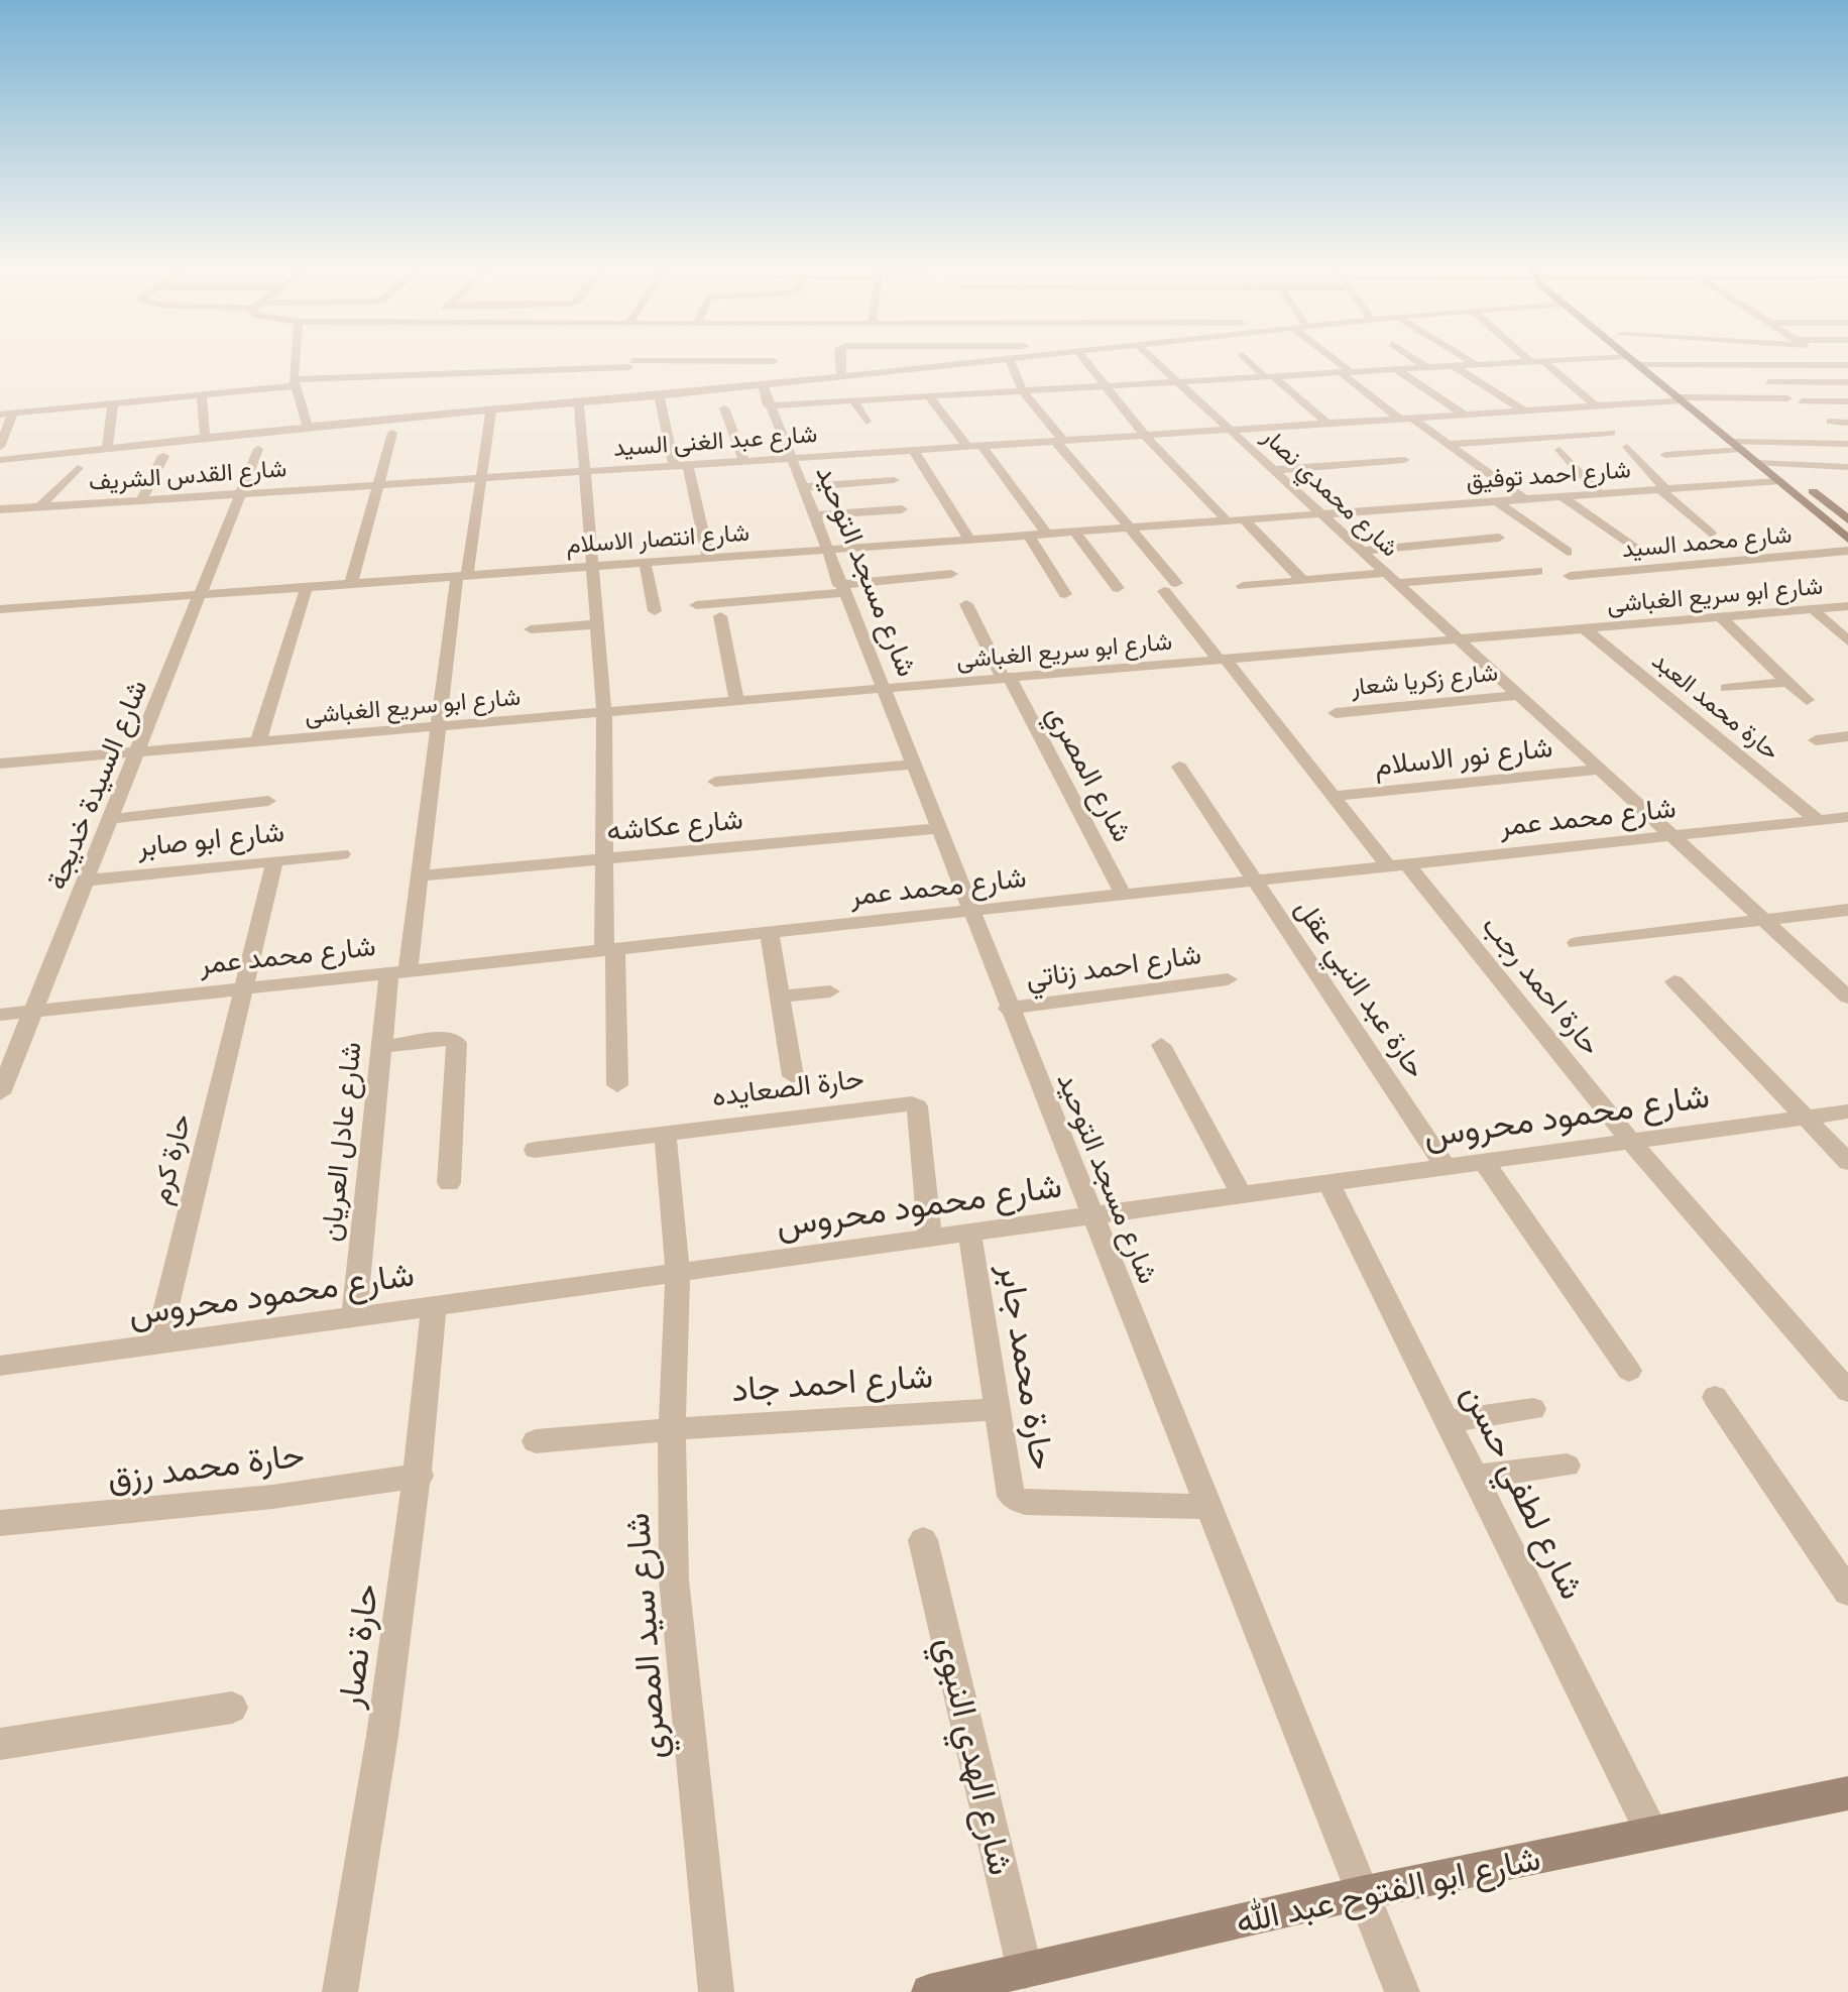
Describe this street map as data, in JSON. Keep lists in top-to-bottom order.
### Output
{
  "streets": {
    "street": [
      "شارع عبد الغنى السيد",
      "شارع القدس الشريف",
      "شارع احمد توفيق",
      "شارع محمدي نصار",
      "شارع انتصار الاسلام",
      "شارع محمد السيد",
      "شارع مسجد التوحيد",
      "شارع ابو سريع الغباشى",
      "شارع زكريا شعار",
      "حارة محمد العبد",
      "شارع نور الاسلام",
      "شارع المصري",
      "شارع السيدة خديجة",
      "شارع محمد عمر",
      "شارع عكاشه",
      "شارع ابو صابر",
      "شارع احمد زناتي",
      "حارة احمد رجب",
      "حارة عبد النبي عقل",
      "حارة الصعايده",
      "شارع محمود محروس",
      "شارع عادل العريان",
      "حارة كرم",
      "حارة محمد جابر",
      "شارع احمد جاد",
      "حارة محمد رزق",
      "شارع لطفي حسن",
      "شارع سيد المصري",
      "حارة نصار",
      "شارع الهدي النبوي",
      "شارع ابو الفتوح عبد الله"
    ]
  },
  "crossings": [
    ["شارع عبد الغنى السيد", "شارع القدس الشريف"],
    ["شارع عبد الغنى السيد", "شارع محمدي نصار"],
    ["شارع عبد الغنى السيد", "شارع مسجد التوحيد"],
    ["شارع عبد الغنى السيد", "حارة احمد رجب"],
    ["شارع عبد الغنى السيد", "شارع عادل العريان"],
    ["شارع القدس الشريف", "شارع السيدة خديجة"],
    ["شارع احمد توفيق", "شارع محمدي نصار"],
    ["شارع احمد توفيق", "شارع انتصار الاسلام"],
    ["شارع محمدي نصار", "شارع انتصار الاسلام"],
    ["شارع محمدي نصار", "شارع ابو سريع الغباشى"],
    ["شارع محمدي نصار", "شارع زكريا شعار"],
    ["شارع محمدي نصار", "شارع نور الاسلام"],
    ["شارع محمدي نصار", "شارع محمد عمر"],
    ["شارع انتصار الاسلام", "شارع مسجد التوحيد"],
    ["شارع انتصار الاسلام", "شارع السيدة خديجة"],
    ["شارع انتصار الاسلام", "حارة احمد رجب"],
    ["شارع انتصار الاسلام", "شارع عادل العريان"],
    ["شارع مسجد التوحيد", "شارع ابو سريع الغباشى"],
    ["شارع مسجد التوحيد", "شارع محمد عمر"],
    ["شارع مسجد التوحيد", "شارع عكاشه"],
    ["شارع مسجد التوحيد", "شارع احمد زناتي"],
    ["شارع مسجد التوحيد", "شارع محمود محروس"],
    ["شارع مسجد التوحيد", "حارة محمد جابر"],
    ["شارع مسجد التوحيد", "شارع ابو الفتوح عبد الله"],
    ["شارع ابو سريع الغباشى", "حارة محمد العبد"],
    ["شارع ابو سريع الغباشى", "شارع المصري"],
    ["شارع ابو سريع الغباشى", "شارع السيدة خديجة"],
    ["شارع ابو سريع الغباشى", "حارة احمد رجب"],
    ["شارع ابو سريع الغباشى", "شارع عادل العريان"],
    ["حارة محمد العبد", "شارع محمد عمر"],
    ["شارع نور الاسلام", "حارة احمد رجب"],
    ["شارع المصري", "شارع محمد عمر"],
    ["شارع السيدة خديجة", "شارع محمد عمر"],
    ["شارع السيدة خديجة", "شارع ابو صابر"],
    ["شارع محمد عمر", "حارة احمد رجب"],
    ["شارع محمد عمر", "حارة عبد النبي عقل"],
    ["شارع محمد عمر", "شارع عادل العريان"],
    ["شارع محمد عمر", "حارة كرم"],
    ["شارع عكاشه", "شارع عادل العريان"],
    ["شارع ابو صابر", "حارة كرم"],
    ["حارة احمد رجب", "شارع محمود محروس"],
    ["حارة عبد النبي عقل", "شارع محمود محروس"],
    ["حارة الصعايده", "شارع محمود محروس"],
    ["حارة الصعايده", "شارع سيد المصري"],
    ["شارع محمود محروس", "شارع عادل العريان"],
    ["شارع محمود محروس", "حارة كرم"],
    ["شارع محمود محروس", "حارة محمد جابر"],
    ["شارع محمود محروس", "شارع لطفي حسن"],
    ["شارع محمود محروس", "شارع سيد المصري"],
    ["شارع محمود محروس", "حارة نصار"],
    ["حارة محمد جابر", "شارع احمد جاد"],
    ["شارع احمد جاد", "شارع سيد المصري"],
    ["حارة محمد رزق", "حارة نصار"],
    ["شارع لطفي حسن", "شارع ابو الفتوح عبد الله"],
    ["شارع الهدي النبوي", "شارع ابو الفتوح عبد الله"]
  ]
}
